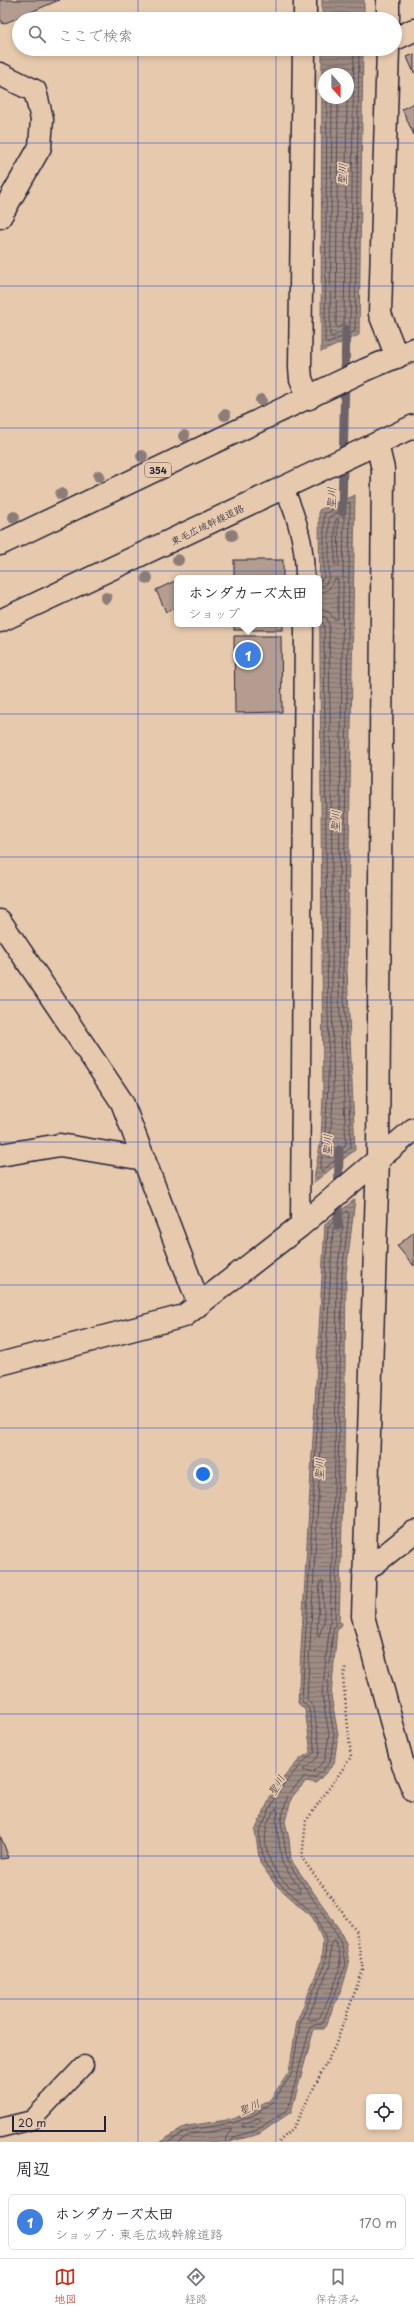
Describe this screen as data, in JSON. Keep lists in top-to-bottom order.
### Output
{
  "streets": {
    "main road": ["354", "東毛広域幹線道路"]
  },
  "water": ["聖川"],
  "scale_bar": "20 m",
  "north": "bottom",
  "page": {
    "search": "ここで検索",
    "popup": ["ホンダカーズ太田", "ショップ"],
    "pins": "1",
    "scale": "20 m",
    "heading": "周辺",
    "list": [
      {
        "mark": "1",
        "name": "ホンダカーズ太田",
        "note": "ショップ · 東毛広域幹線道路",
        "value": "170 m"
      }
    ],
    "nav": ["地図", "経路", "保存済み"]
  }
}
